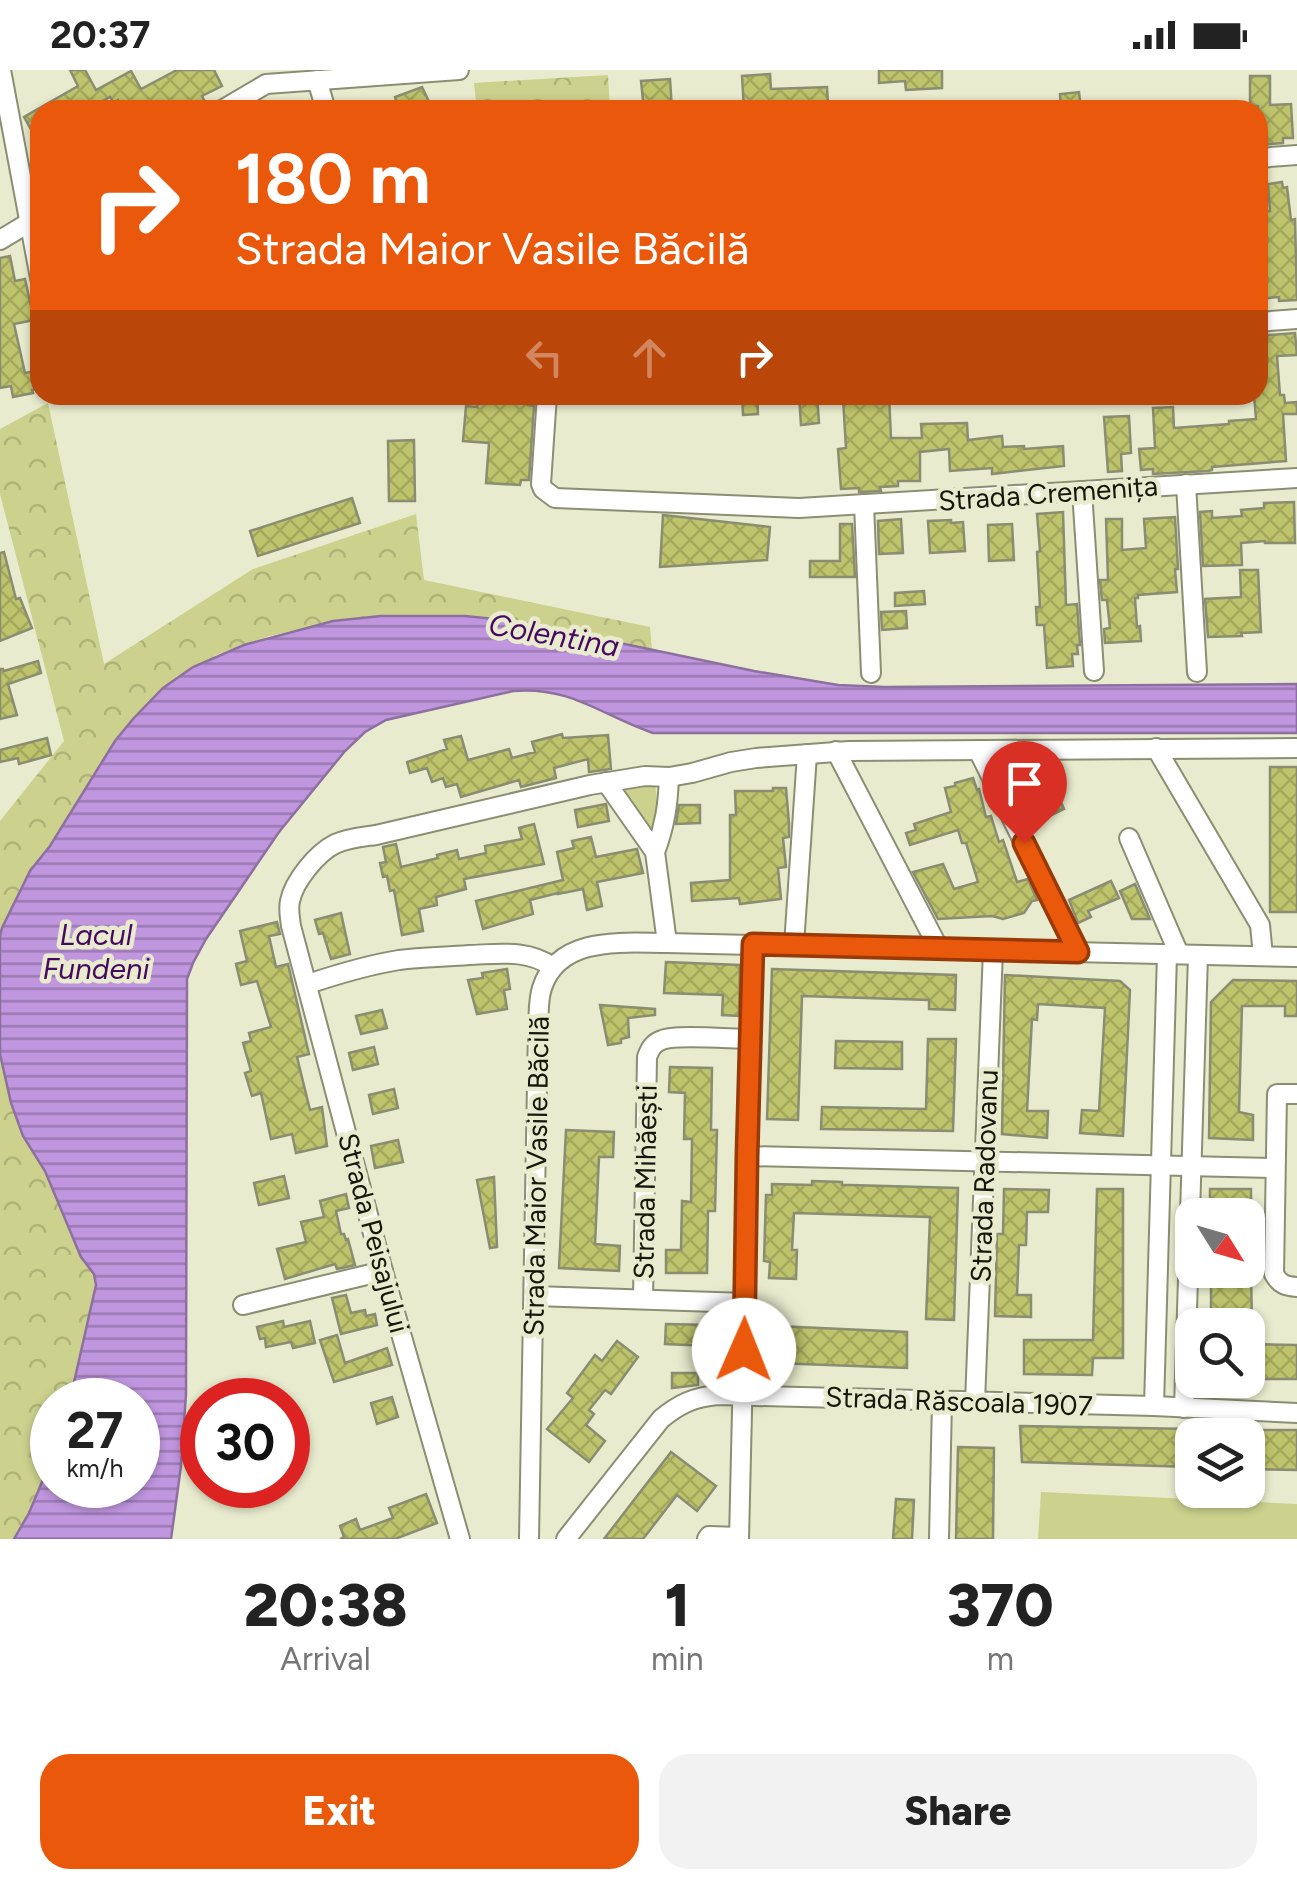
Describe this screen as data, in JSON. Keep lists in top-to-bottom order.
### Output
{
  "streets": {
    "street": [
      "Strada Cremenița",
      "Strada Maior Vasile Băcilă",
      "Strada Radovanu",
      "Strada Mihăești",
      "Strada Peisajului",
      "Strada Răscoala 1907"
    ]
  },
  "crossings": [
    ["Strada Radovanu", "Strada Răscoala 1907"]
  ],
  "water": ["Colentina", "Lacul Fundeni"],
  "north": "bottom right",
  "page": {
    "status": "20:37",
    "turn": ["180 m", "Strada Maior Vasile Băcilă"],
    "speed": "27 km/h",
    "limit": "30",
    "eta": [
      "20:38",
      "Arrival",
      "1",
      "min",
      "370",
      "m"
    ],
    "buttons": ["Exit", "Share"]
  }
}
